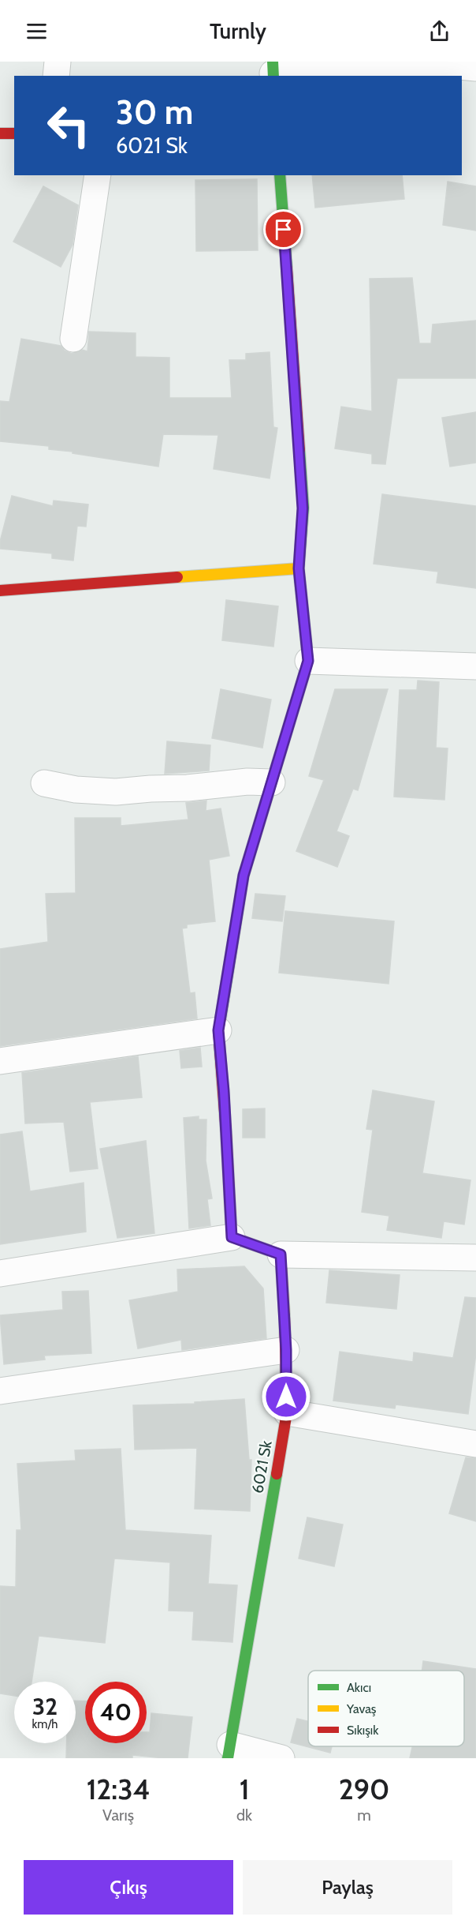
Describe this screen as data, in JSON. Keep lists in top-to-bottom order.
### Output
{
  "streets": {
    "street": ["6021 Sk"]
  },
  "legend": ["Akıcı", "Yavaş", "Sıkışık"],
  "page": {
    "header": "Turnly",
    "turn": ["30 m", "6021 Sk"],
    "speed": "32 km/h",
    "limit": "40",
    "eta": [
      "12:34",
      "Varış",
      "1",
      "dk",
      "290",
      "m"
    ],
    "buttons": ["Çıkış", "Paylaş"]
  }
}
